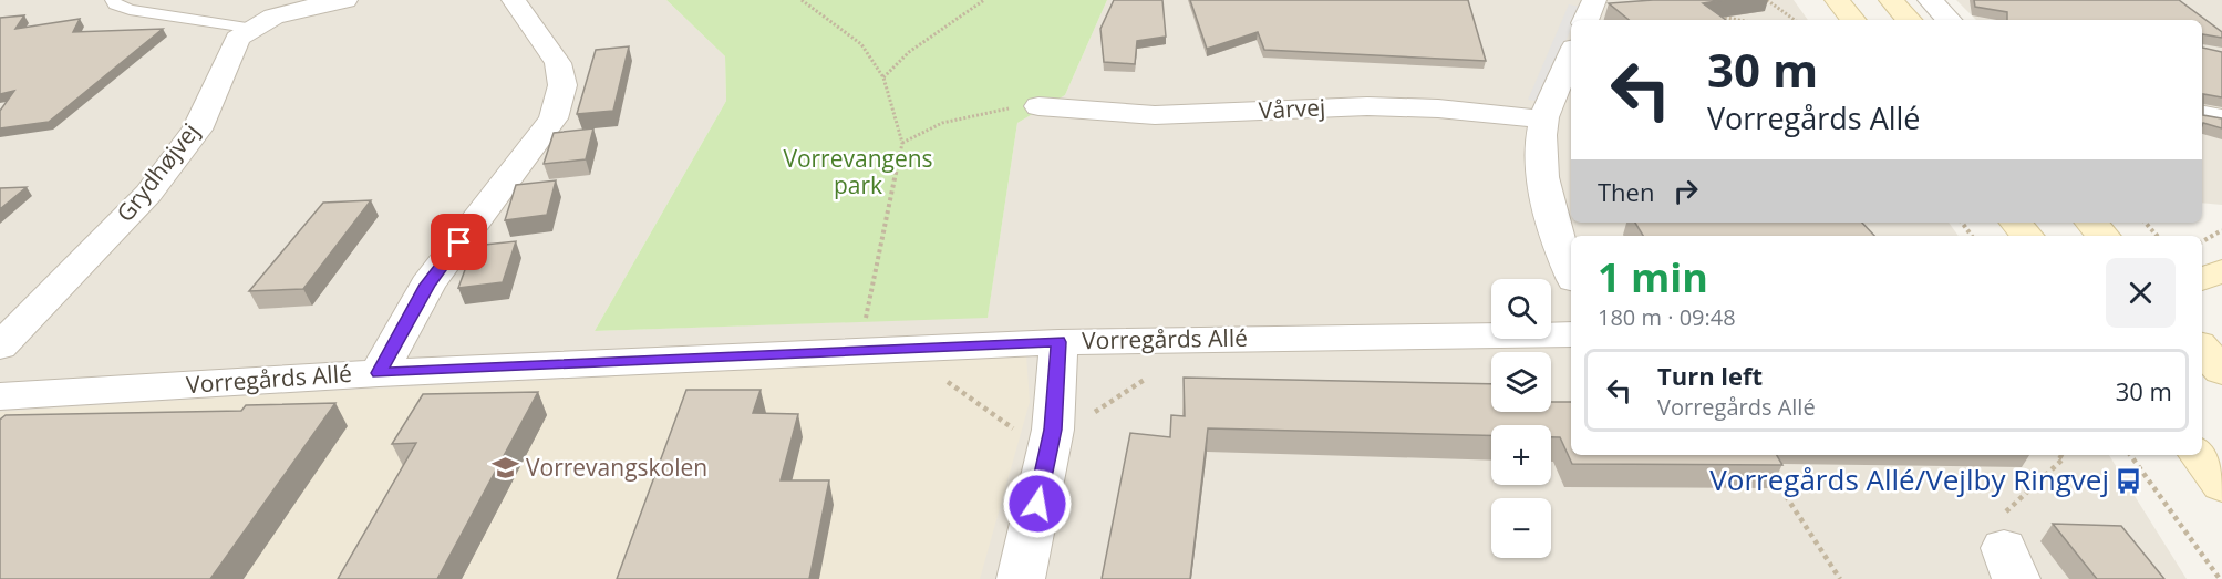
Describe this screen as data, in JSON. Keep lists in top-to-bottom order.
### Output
{
  "streets": {
    "street": ["Vårvej", "Grydhøjvej", "Vorregårds Allé"]
  },
  "parks": ["Vorrevangens park"],
  "places": {
    "school or university": ["Vorrevangskolen"],
    "bus stop": ["Vorregårds Allé/Vejlby Ringvej"]
  },
  "page": {
    "turn": ["30 m", "Vorregårds Allé"],
    "then": "Then",
    "heading": ["1 min", "180 m · 09:48"],
    "map_buttons": ["+", "−"],
    "list": [
      {
        "name": "Turn left",
        "note": "Vorregårds Allé",
        "value": "30 m"
      }
    ]
  }
}
